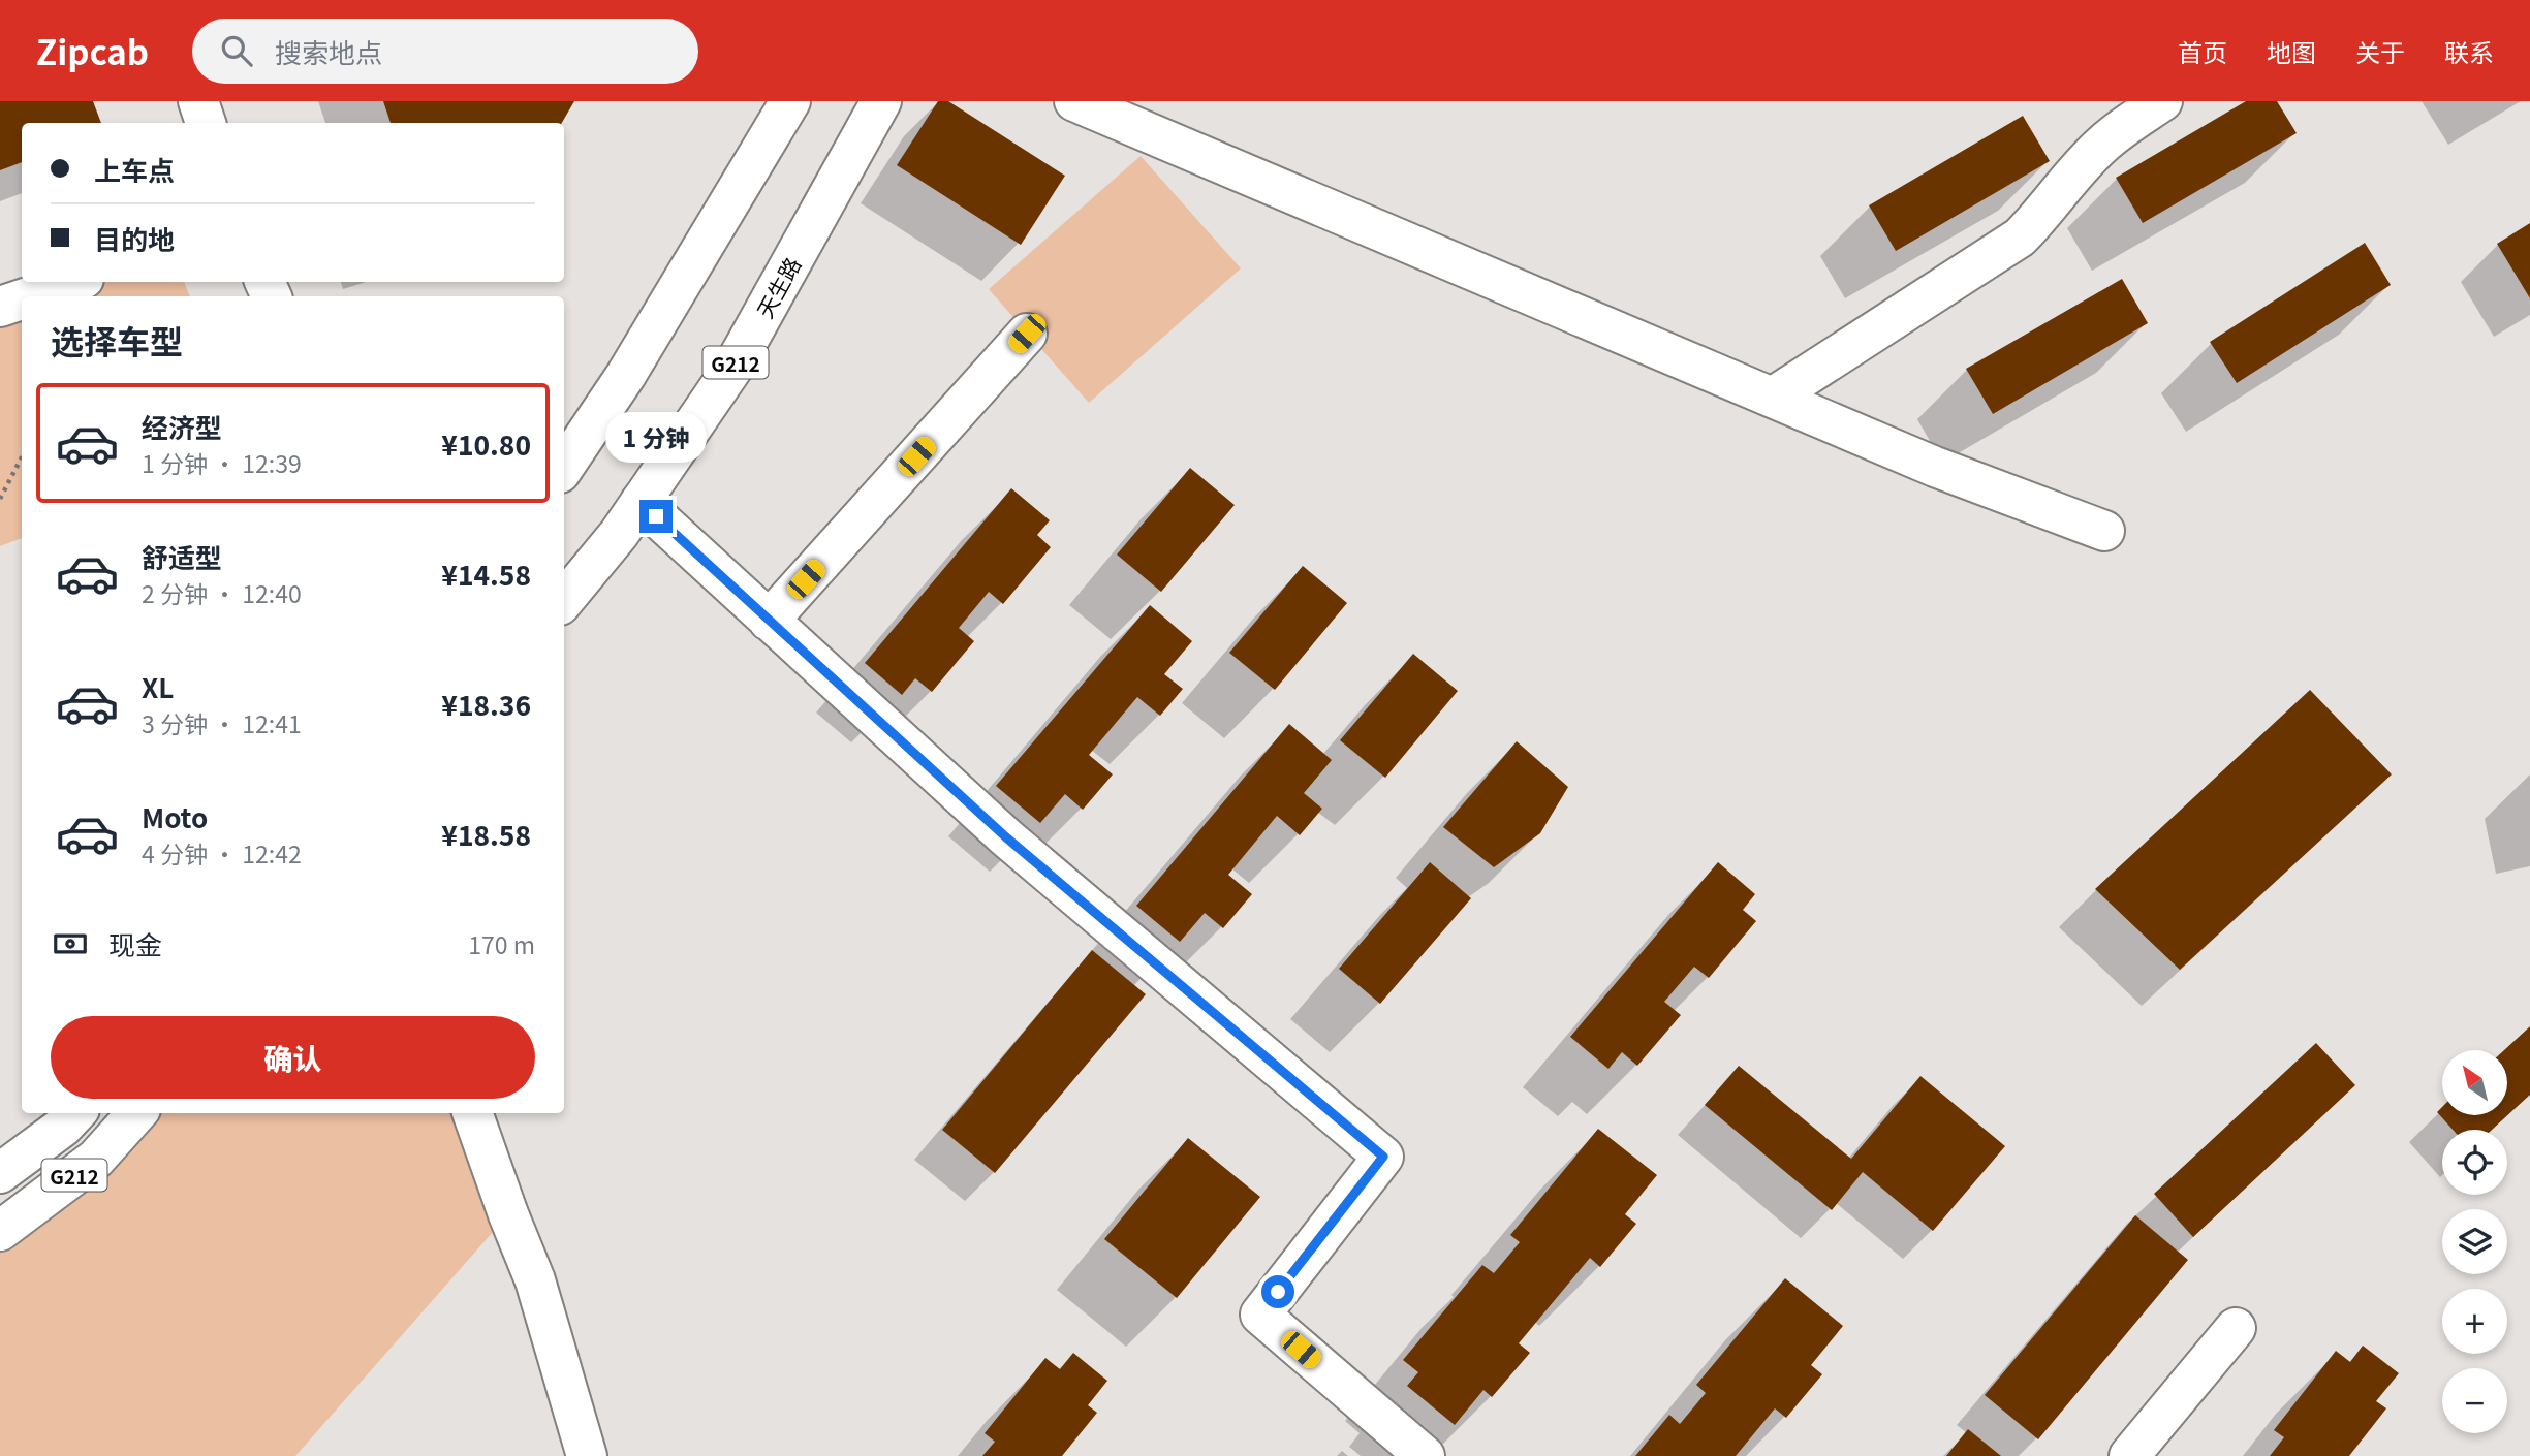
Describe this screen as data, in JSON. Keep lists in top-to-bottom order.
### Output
{
  "streets": {
    "main road": ["天生路", "G212"]
  },
  "north": "top left",
  "page": {
    "header": "Zipcab",
    "search": "搜索地点",
    "nav": [
      "首页",
      "地图",
      "关于",
      "联系"
    ],
    "banner": ["上车点", "目的地"],
    "heading": "选择车型",
    "list": [
      {
        "name": "经济型",
        "note": "1 分钟 · 12:39",
        "value": "¥10.80"
      },
      {
        "name": "舒适型",
        "note": "2 分钟 · 12:40",
        "value": "¥14.58"
      },
      {
        "name": "XL",
        "note": "3 分钟 · 12:41",
        "value": "¥18.36"
      },
      {
        "name": "Moto",
        "note": "4 分钟 · 12:42",
        "value": "¥18.58"
      }
    ],
    "bubble": "1 分钟",
    "pay": ["现金", "170 m"],
    "buttons": "确认",
    "map_buttons": ["+", "−"]
  }
}
